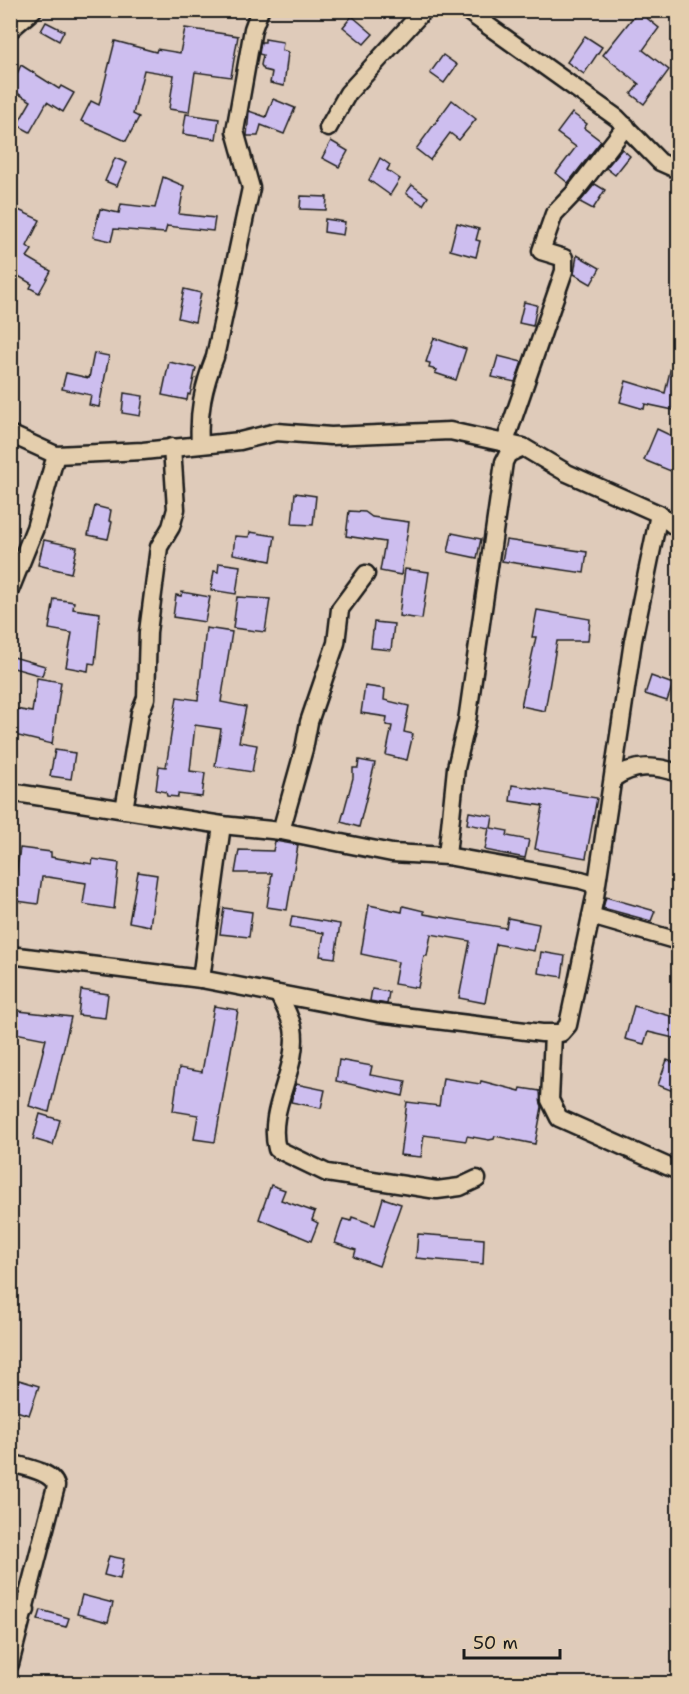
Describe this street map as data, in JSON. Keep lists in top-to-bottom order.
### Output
{
  "scale_bar": "50 m"
}
